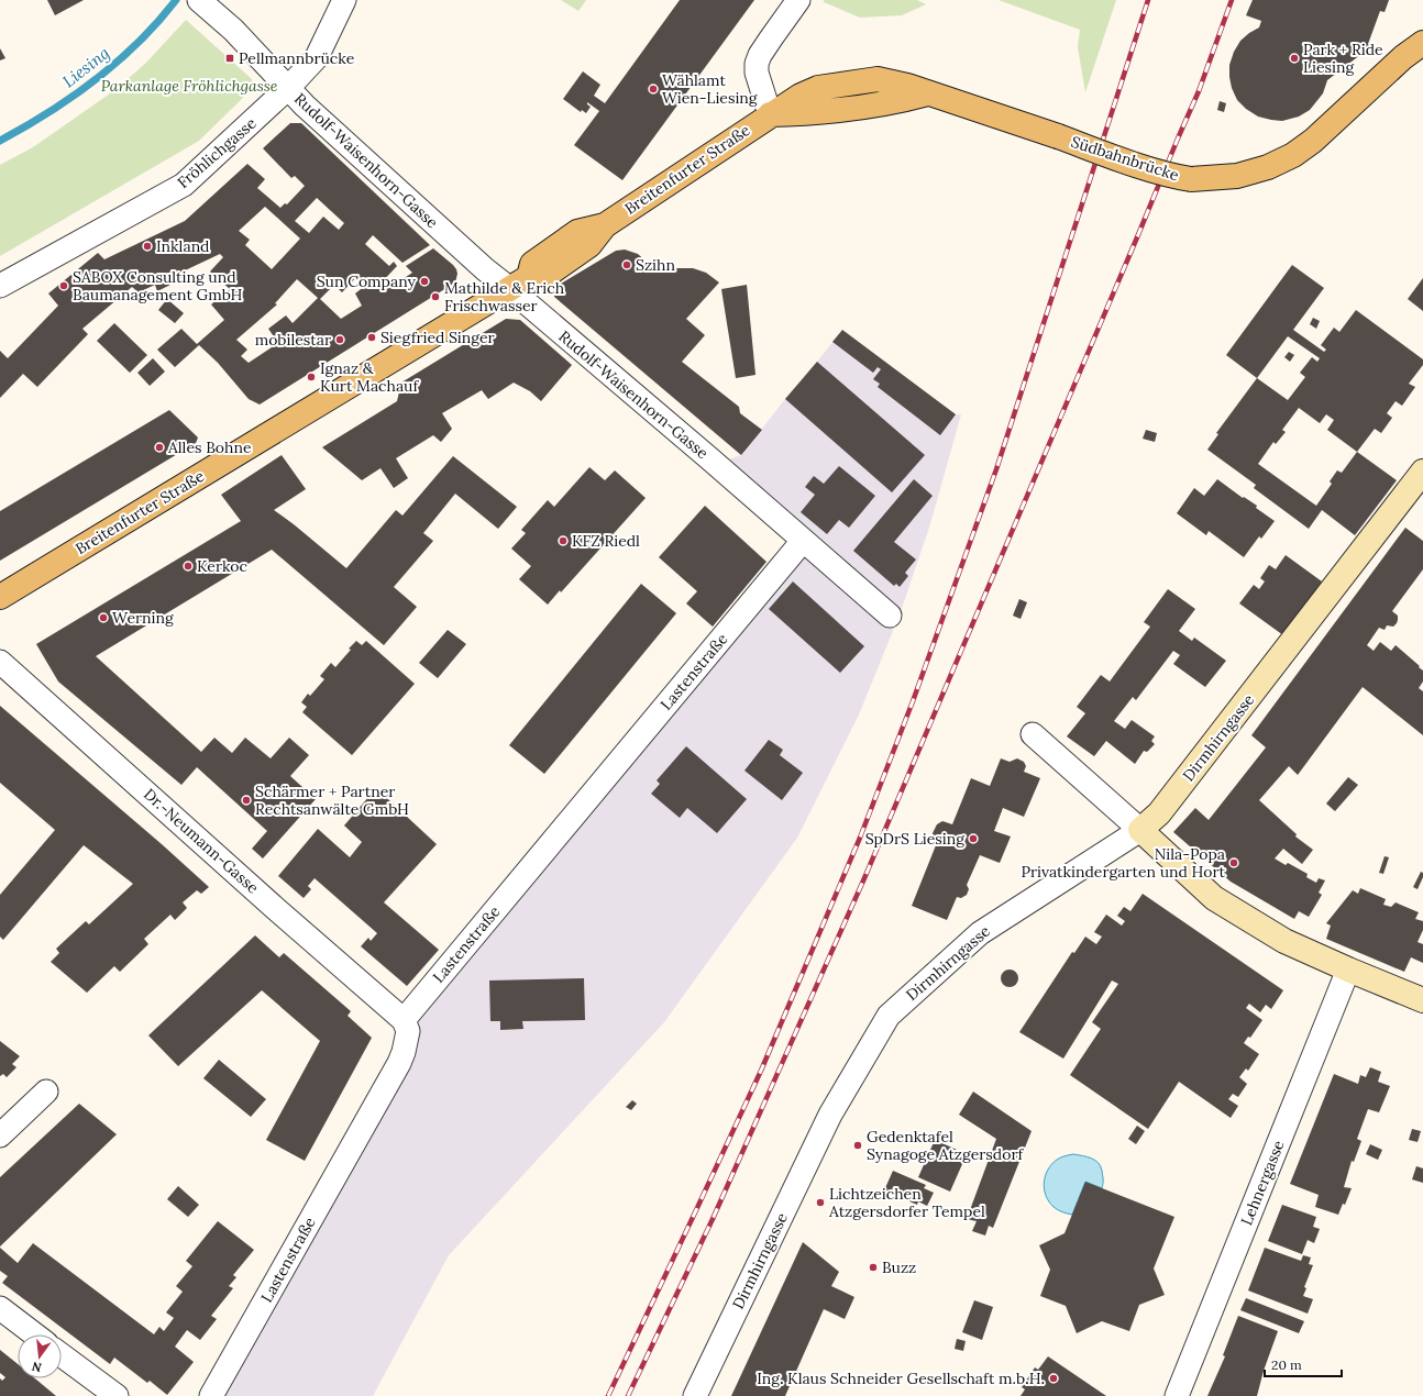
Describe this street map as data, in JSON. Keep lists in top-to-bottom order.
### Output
{
  "streets": {
    "main road": ["Südbahnbrücke", "Breitenfurter Straße"],
    "street": [
      "Fröhlichgasse",
      "Rudolf-Waisenhorn-Gasse",
      "Lastenstraße",
      "Dirmhirngasse",
      "Dr.-Neumann-Gasse",
      "Lehnergasse"
    ]
  },
  "crossings": [
    ["Fröhlichgasse", "Rudolf-Waisenhorn-Gasse"],
    ["Südbahnbrücke", "Breitenfurter Straße"],
    ["Rudolf-Waisenhorn-Gasse", "Breitenfurter Straße"],
    ["Rudolf-Waisenhorn-Gasse", "Lastenstraße"],
    ["Lastenstraße", "Dr.-Neumann-Gasse"]
  ],
  "water": ["Liesing"],
  "parks": ["Parkanlage Fröhlichgasse"],
  "places": {
    "transit": ["Pellmannbrücke"],
    "other": [
      "Park + Ride Liesing",
      "Wählamt Wien-Liesing",
      "Inkland",
      "Szihn",
      "Sun Company",
      "SABOX Consulting und Baumanagement GmbH",
      "Mathilde & Erich Frischwasser",
      "Siegfried Singer",
      "mobilestar",
      "Ignaz & Kurt Machauf",
      "Alles Bohne",
      "KFZ Riedl",
      "Kerkoc",
      "Werning",
      "Schärmer + Partner Rechtsanwälte GmbH",
      "SpDrS Liesing",
      "Nila-Popa Privatkindergarten und Hort",
      "Gedenktafel Synagoge Atzgersdorf",
      "Lichtzeichen Atzgersdorfer Tempel",
      "Buzz",
      "Ing. Klaus Schneider Gesellschaft m.b.H."
    ]
  },
  "scale_bar": "20 m",
  "north": "bottom"
}
